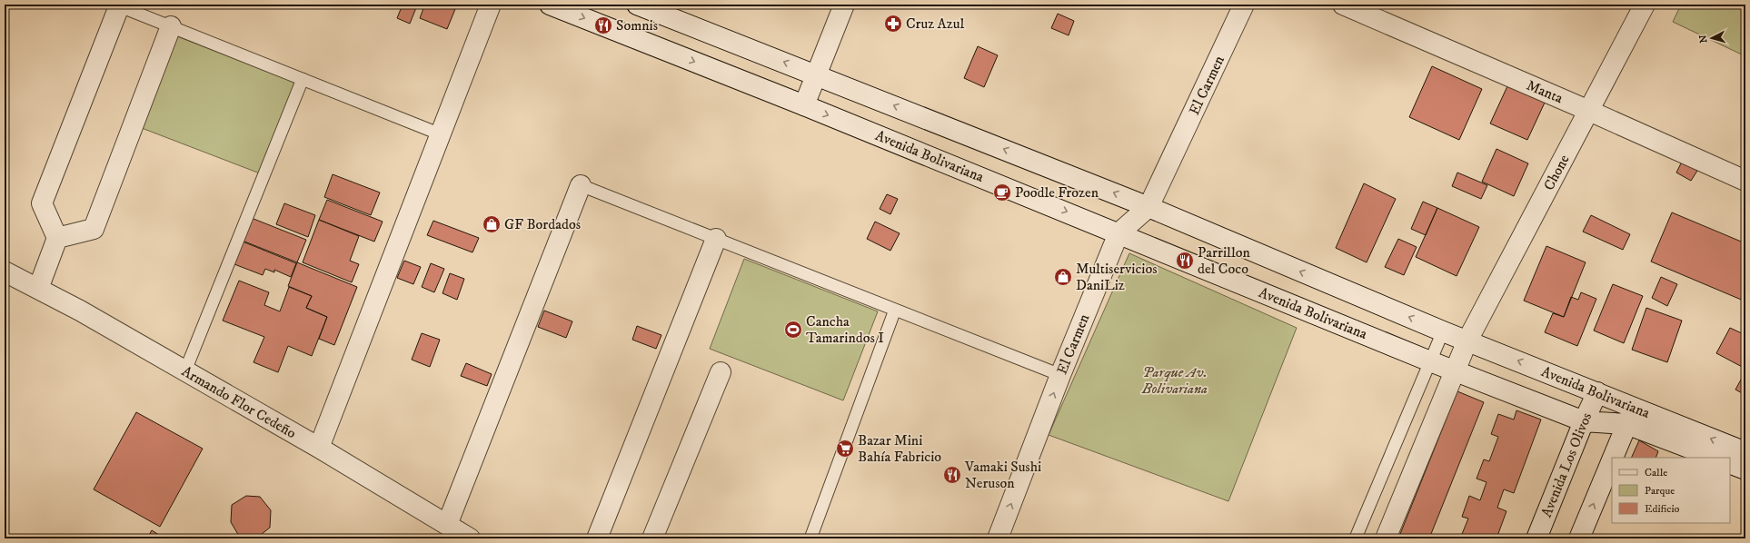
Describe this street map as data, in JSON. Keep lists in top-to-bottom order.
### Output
{
  "streets": {
    "street": [
      "El Carmen",
      "Manta",
      "Avenida Bolivariana",
      "Chone",
      "Armando Flor Cedeño",
      "Avenida Los Olivos"
    ]
  },
  "crossings": [
    ["El Carmen", "Avenida Bolivariana"],
    ["Manta", "Chone"],
    ["Avenida Bolivariana", "Chone"],
    ["Avenida Bolivariana", "Avenida Los Olivos"]
  ],
  "parks": ["Parque Av. Bolivariana"],
  "places": {
    "pharmacy": ["Cruz Azul"],
    "restaurant": ["Somnis", "Parrillon del Coco", "Vamaki Sushi Neruson"],
    "cafe": ["Poodle Frozen"],
    "shop": ["GF Bordados", "Multiservicios DaniLiz"],
    "sports": ["Cancha Tamarindos I"],
    "supermarket": ["Bazar Mini Bahía Fabricio"]
  },
  "legend": ["Calle", "Parque", "Edificio"],
  "north": "left"
}
